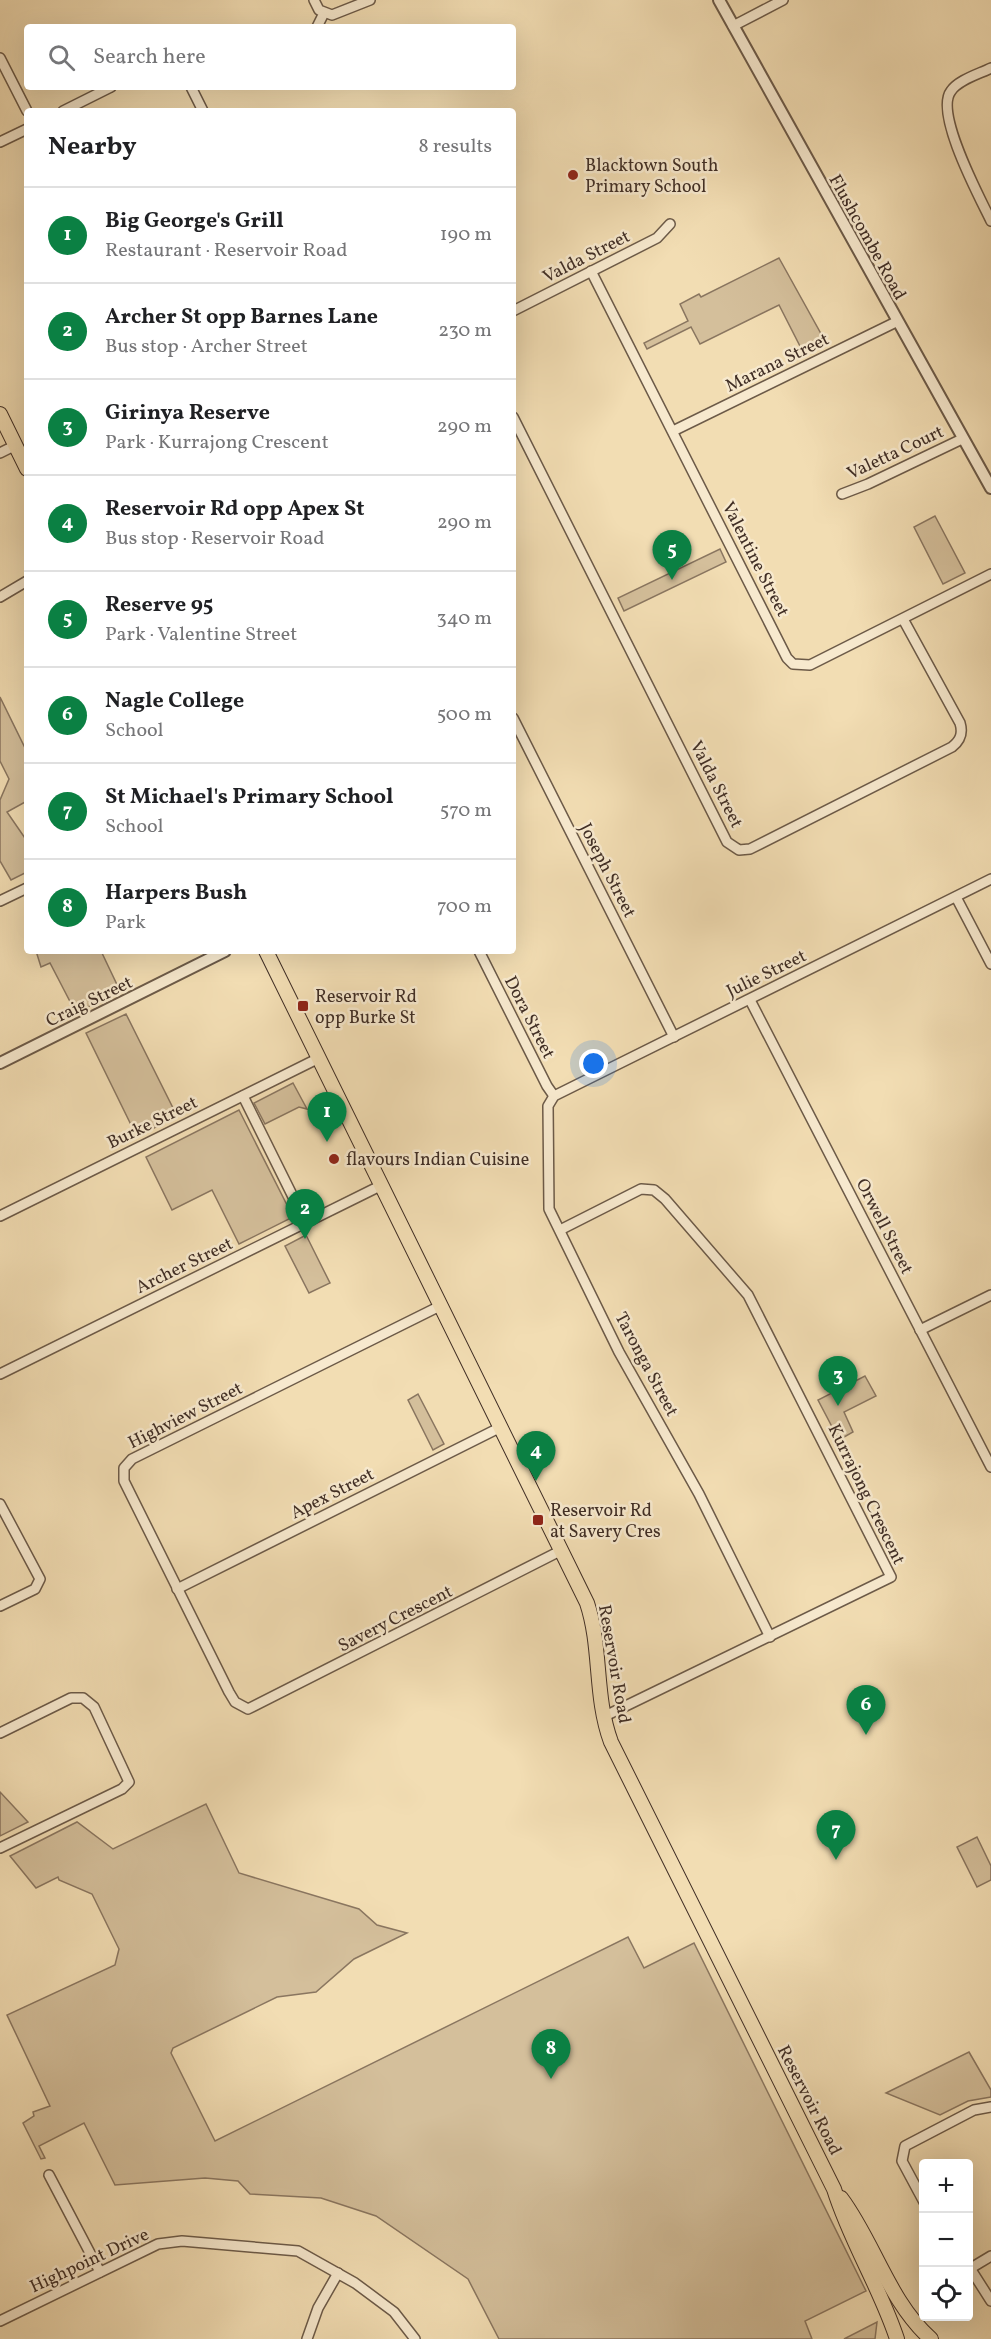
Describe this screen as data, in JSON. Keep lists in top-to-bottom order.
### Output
{
  "streets": {
    "main road": ["Reservoir Road"],
    "street": [
      "Flushcombe Road",
      "Valda Street",
      "Marana Street",
      "Valetta Court",
      "Valentine Street",
      "Joseph Street",
      "Julie Street",
      "Craig Street",
      "Dora Street",
      "Burke Street",
      "Orwell Street",
      "Archer Street",
      "Taronga Street",
      "Highview Street",
      "Apex Street",
      "Kurrajong Crescent",
      "Savery Crescent",
      "Highpoint Drive"
    ]
  },
  "crossings": [
    ["Flushcombe Road", "Marana Street"],
    ["Flushcombe Road", "Valetta Court"],
    ["Valda Street", "Valentine Street"],
    ["Marana Street", "Valentine Street"],
    ["Joseph Street", "Julie Street"],
    ["Julie Street", "Dora Street"],
    ["Julie Street", "Orwell Street"],
    ["Julie Street", "Taronga Street"],
    ["Dora Street", "Taronga Street"],
    ["Burke Street", "Reservoir Road"],
    ["Archer Street", "Reservoir Road"],
    ["Taronga Street", "Kurrajong Crescent"],
    ["Highview Street", "Apex Street"],
    ["Highview Street", "Savery Crescent"],
    ["Highview Street", "Reservoir Road"],
    ["Apex Street", "Reservoir Road"],
    ["Kurrajong Crescent", "Reservoir Road"],
    ["Savery Crescent", "Reservoir Road"]
  ],
  "places": {
    "other": ["Blacktown South Primary School", "flavours Indian Cuisine"],
    "transit": ["Reservoir Rd opp Burke St", "Reservoir Rd at Savery Cres"]
  },
  "page": {
    "search": "Search here",
    "heading": ["Nearby", "8 results"],
    "list": [
      {
        "mark": "1",
        "name": "Big George's Grill",
        "note": "Restaurant · Reservoir Road",
        "value": "190 m"
      },
      {
        "mark": "2",
        "name": "Archer St opp Barnes Lane",
        "note": "Bus stop · Archer Street",
        "value": "230 m"
      },
      {
        "mark": "3",
        "name": "Girinya Reserve",
        "note": "Park · Kurrajong Crescent",
        "value": "290 m"
      },
      {
        "mark": "4",
        "name": "Reservoir Rd opp Apex St",
        "note": "Bus stop · Reservoir Road",
        "value": "290 m"
      },
      {
        "mark": "5",
        "name": "Reserve 95",
        "note": "Park · Valentine Street",
        "value": "340 m"
      },
      {
        "mark": "6",
        "name": "Nagle College",
        "note": "School",
        "value": "500 m"
      },
      {
        "mark": "7",
        "name": "St Michael's Primary School",
        "note": "School",
        "value": "570 m"
      },
      {
        "mark": "8",
        "name": "Harpers Bush",
        "note": "Park",
        "value": "700 m"
      }
    ],
    "pins": [
      "5",
      "1",
      "2",
      "3",
      "4",
      "6",
      "7",
      "8"
    ],
    "map_buttons": ["+", "−"]
  }
}
